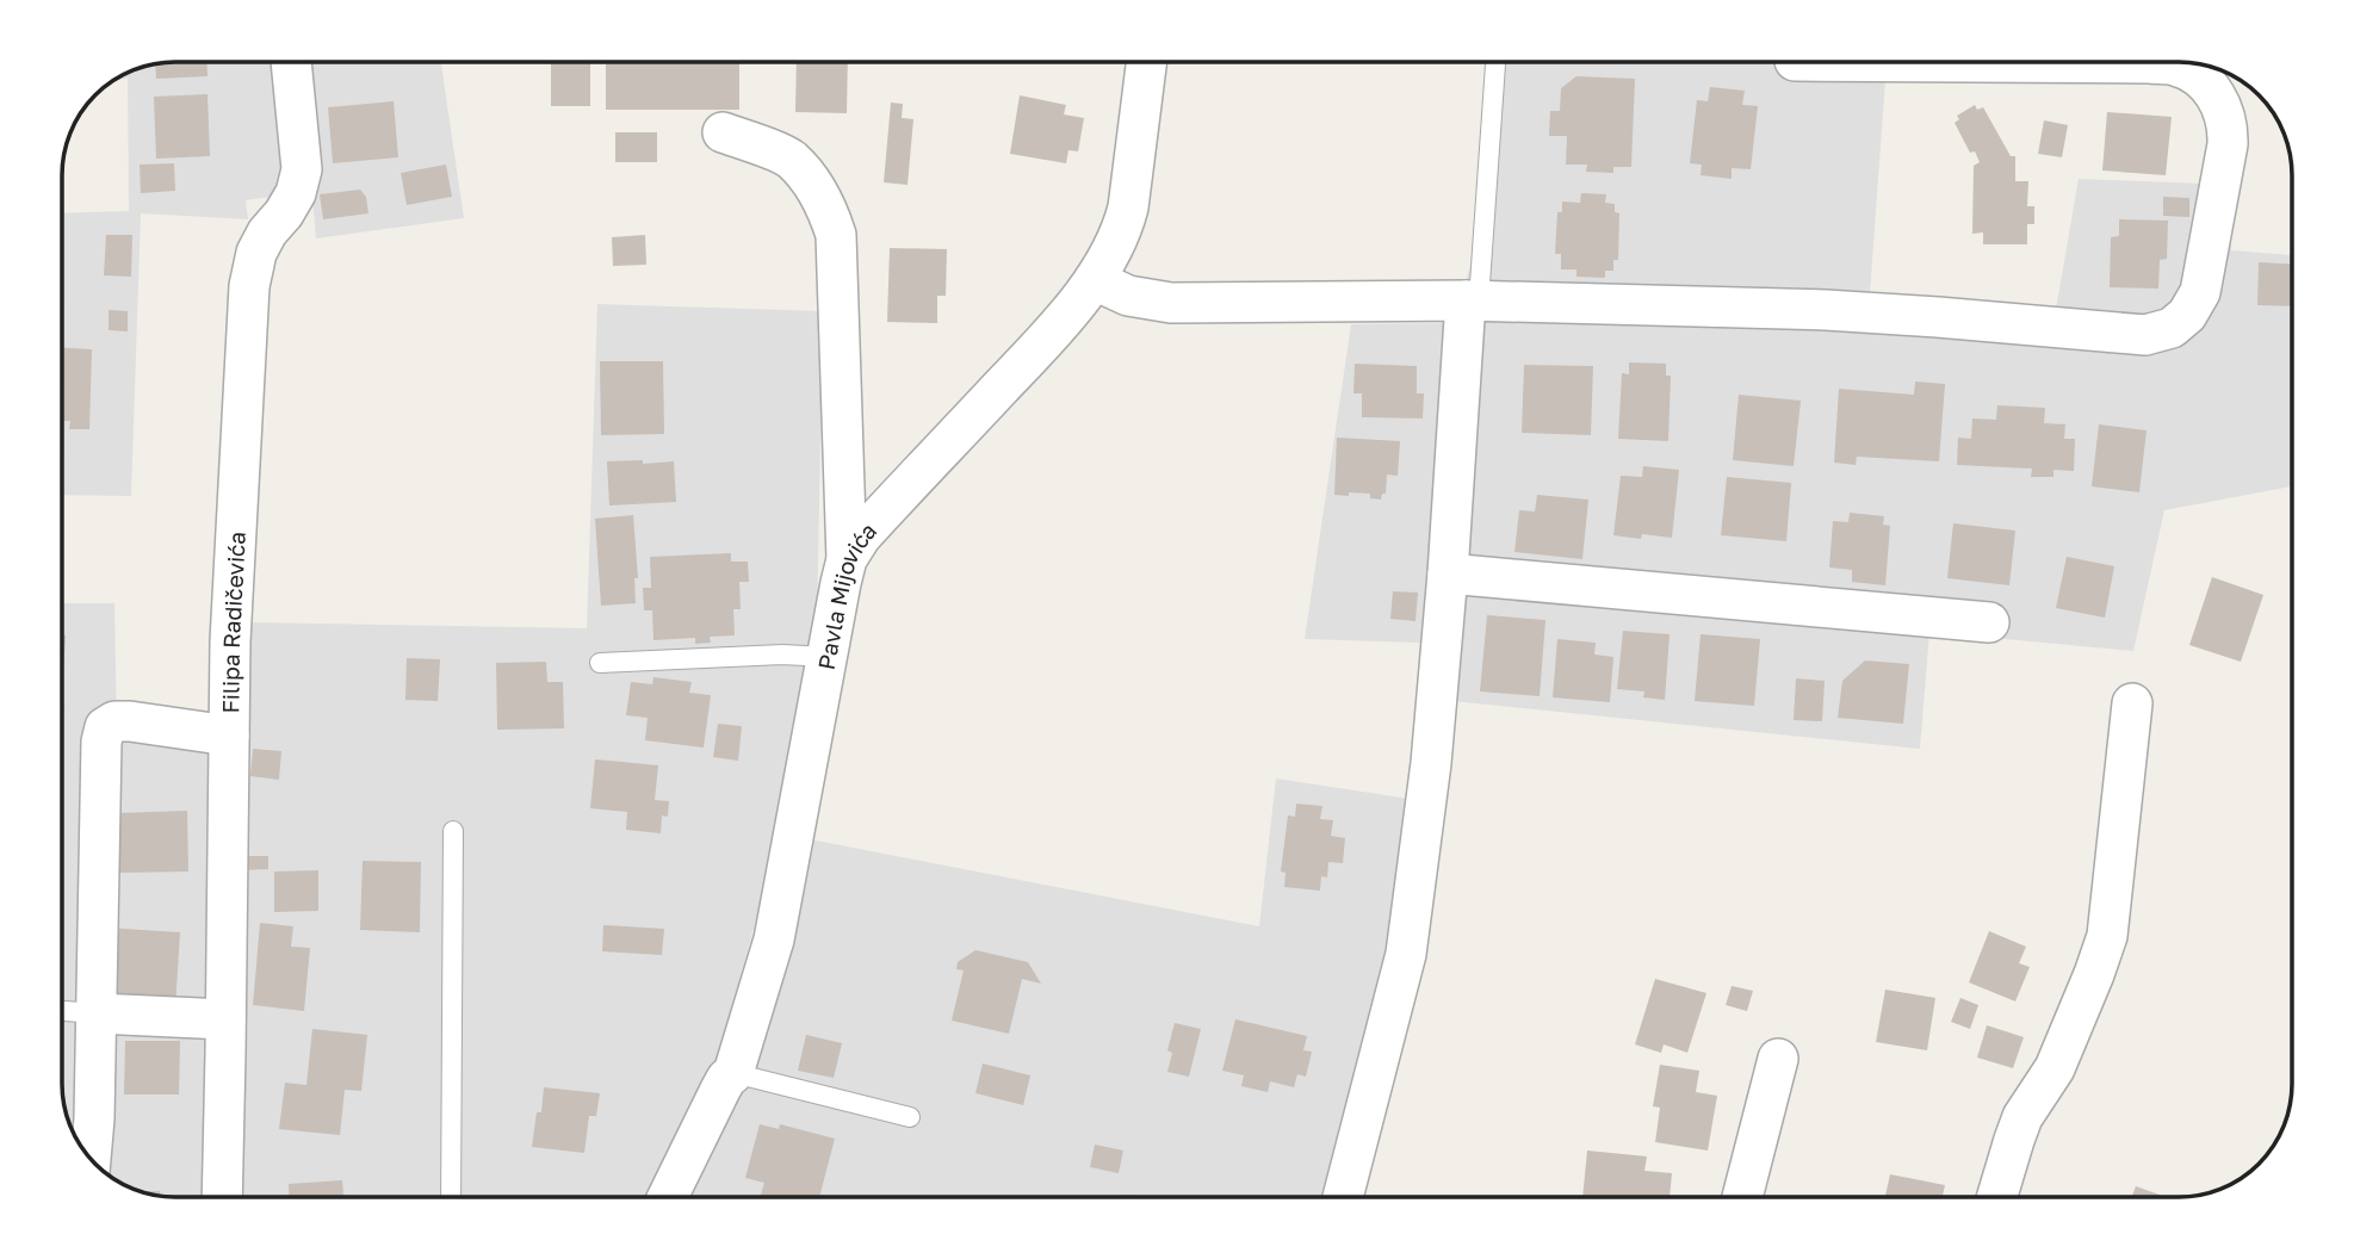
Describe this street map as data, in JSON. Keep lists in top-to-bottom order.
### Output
{
  "streets": {
    "street": ["Pavla Mijovića", "Filipa Radičevića"]
  }
}
